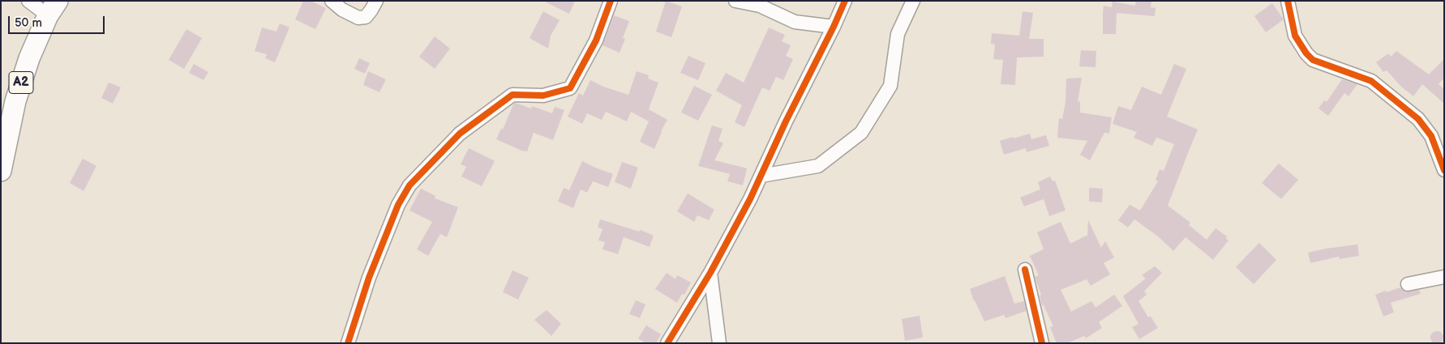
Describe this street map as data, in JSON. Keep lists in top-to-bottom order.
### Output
{
  "streets": {
    "main road": ["A2"]
  },
  "scale_bar": "50 m"
}
